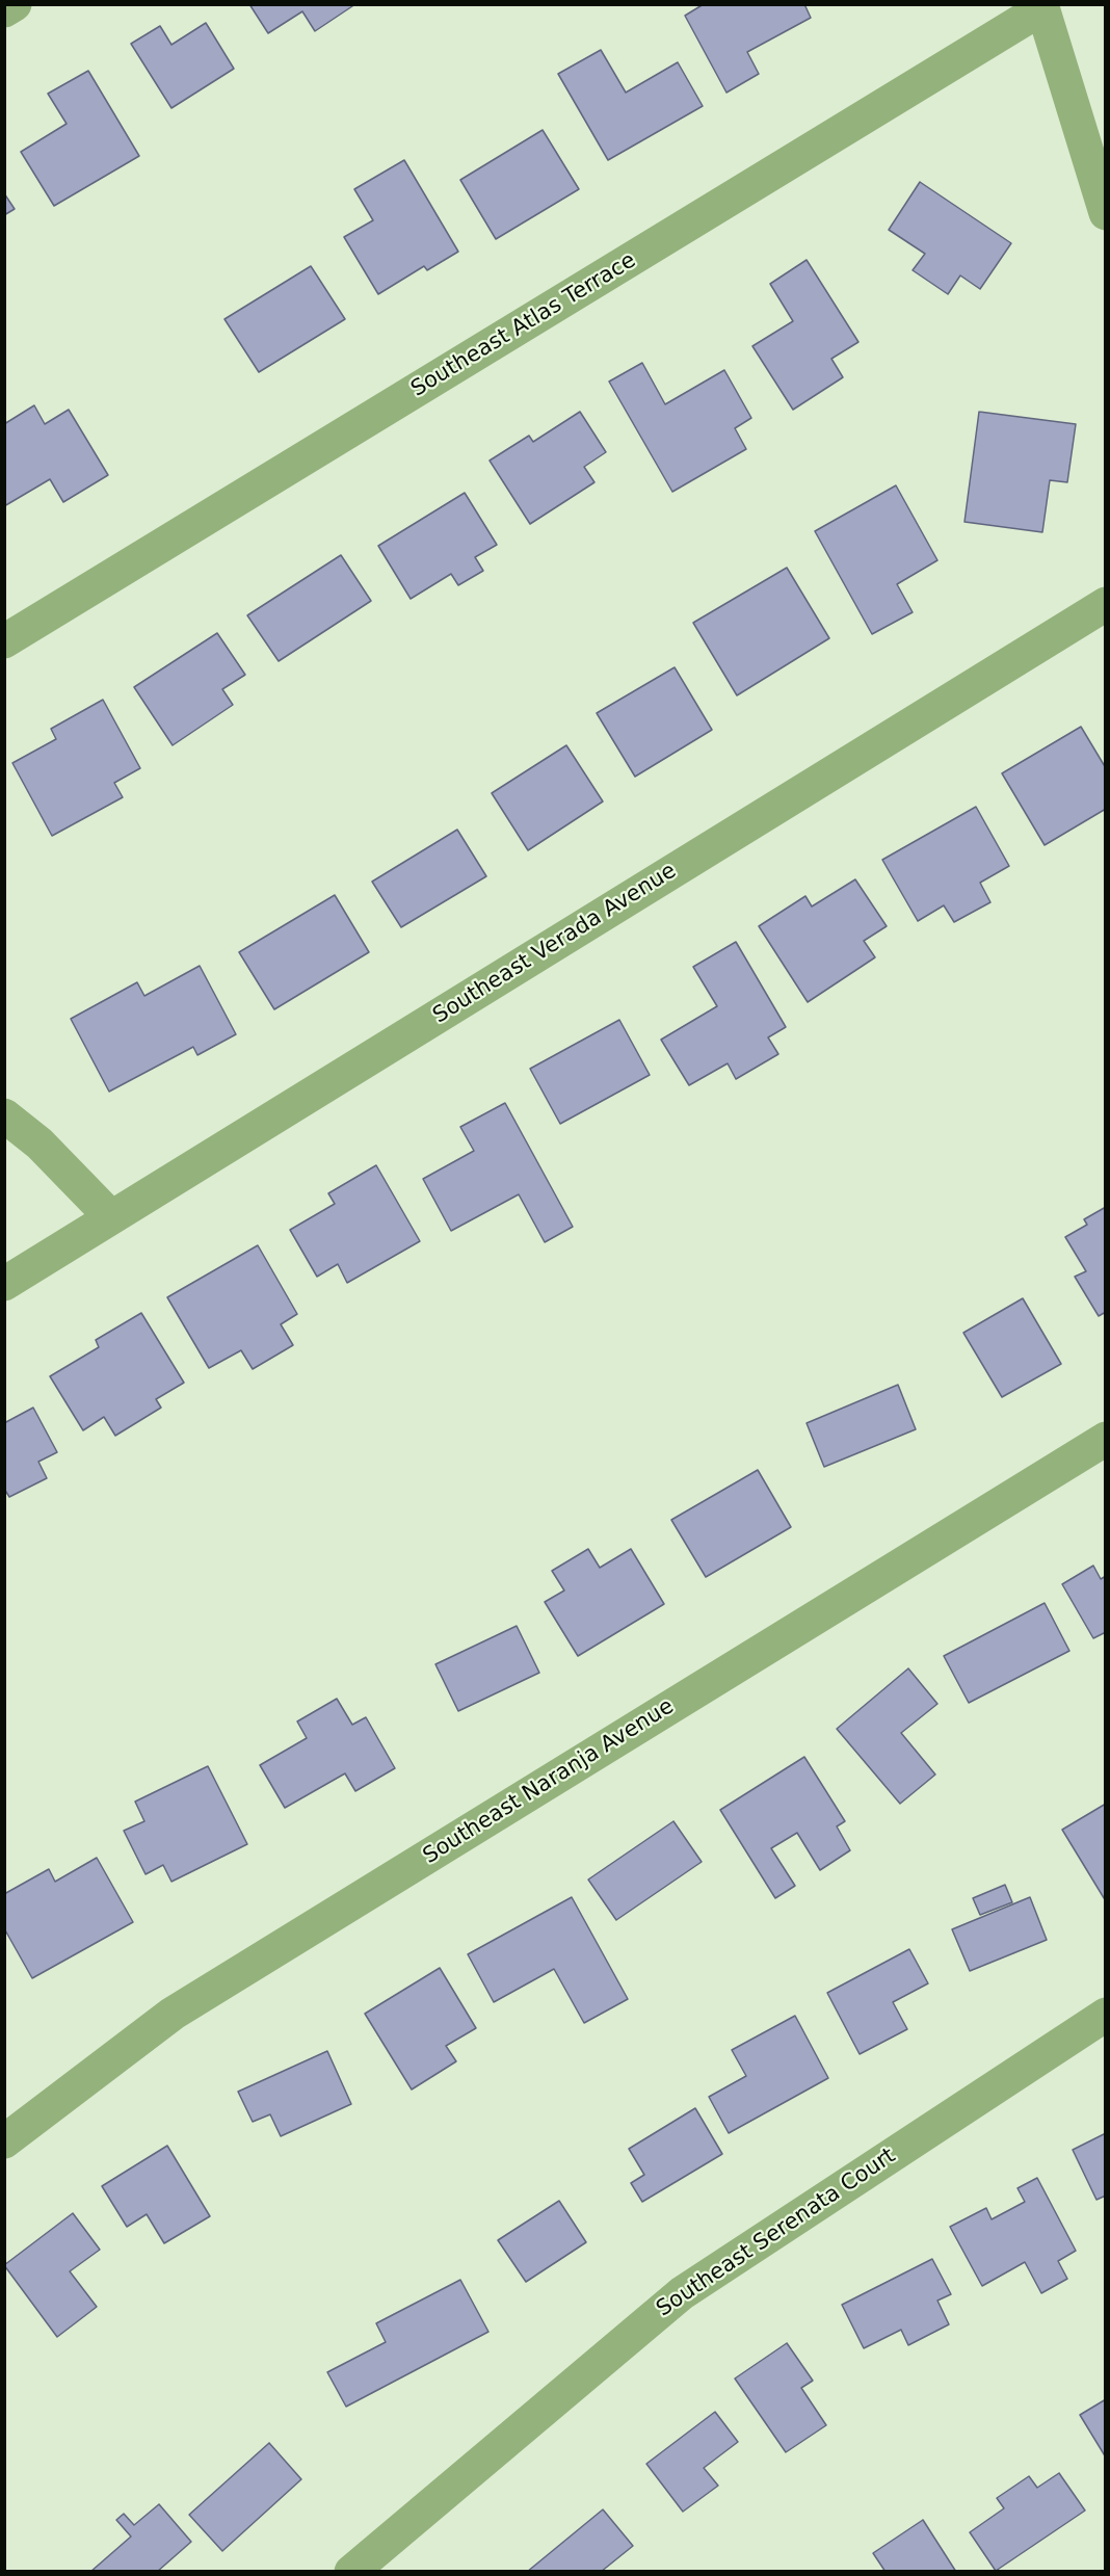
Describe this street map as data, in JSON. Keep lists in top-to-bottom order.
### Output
{
  "streets": {
    "street": [
      "Southeast Atlas Terrace",
      "Southeast Verada Avenue",
      "Southeast Naranja Avenue",
      "Southeast Serenata Court"
    ]
  }
}
